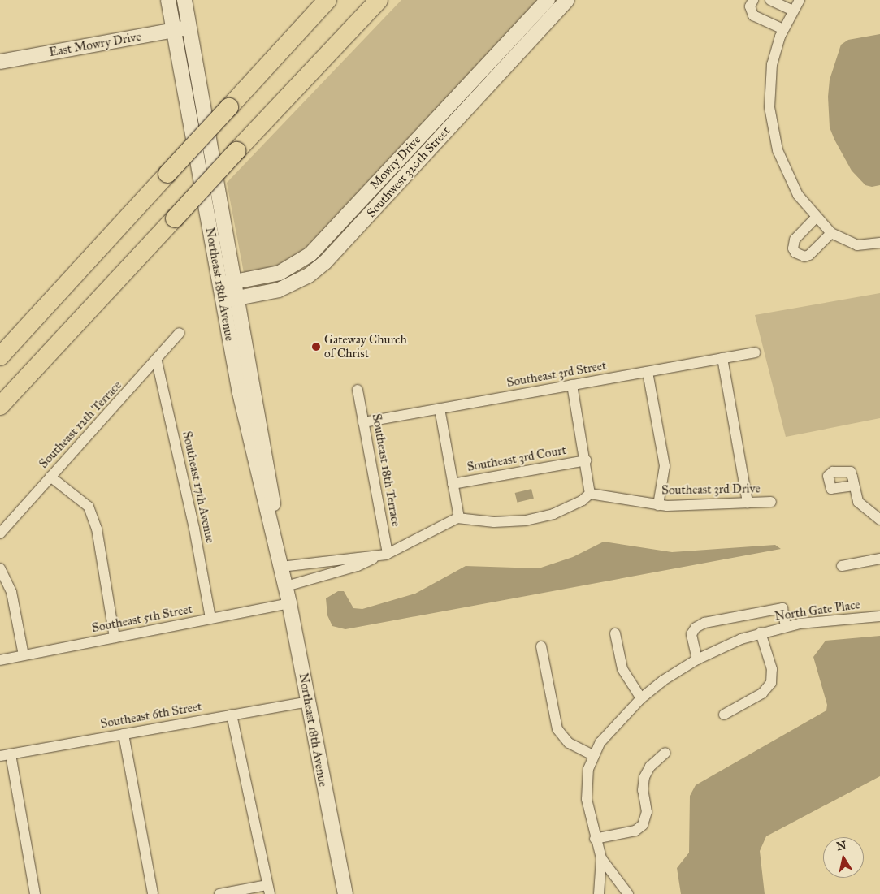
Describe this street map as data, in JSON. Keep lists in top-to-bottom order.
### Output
{
  "streets": {
    "street": [
      "East Mowry Drive",
      "Mowry Drive",
      "Southwest 320th Street",
      "Northeast 18th Avenue",
      "Southeast 3rd Street",
      "Southeast 12th Terrace",
      "Southeast 3rd Court",
      "Southeast 18th Terrace",
      "Southeast 17th Avenue",
      "Southeast 3rd Drive",
      "North Gate Place",
      "Southeast 5th Street",
      "Southeast 6th Street"
    ]
  },
  "crossings": [
    ["East Mowry Drive", "Northeast 18th Avenue"],
    ["Mowry Drive", "Northeast 18th Avenue"],
    ["Southwest 320th Street", "Northeast 18th Avenue"],
    ["Northeast 18th Avenue", "Southeast 5th Street"],
    ["Northeast 18th Avenue", "Southeast 6th Street"],
    ["Southeast 3rd Street", "Southeast 18th Terrace"],
    ["Southeast 12th Terrace", "Southeast 17th Avenue"],
    ["Southeast 17th Avenue", "Southeast 5th Street"]
  ],
  "places": ["Gateway Church of Christ"],
  "north": "top"
}
